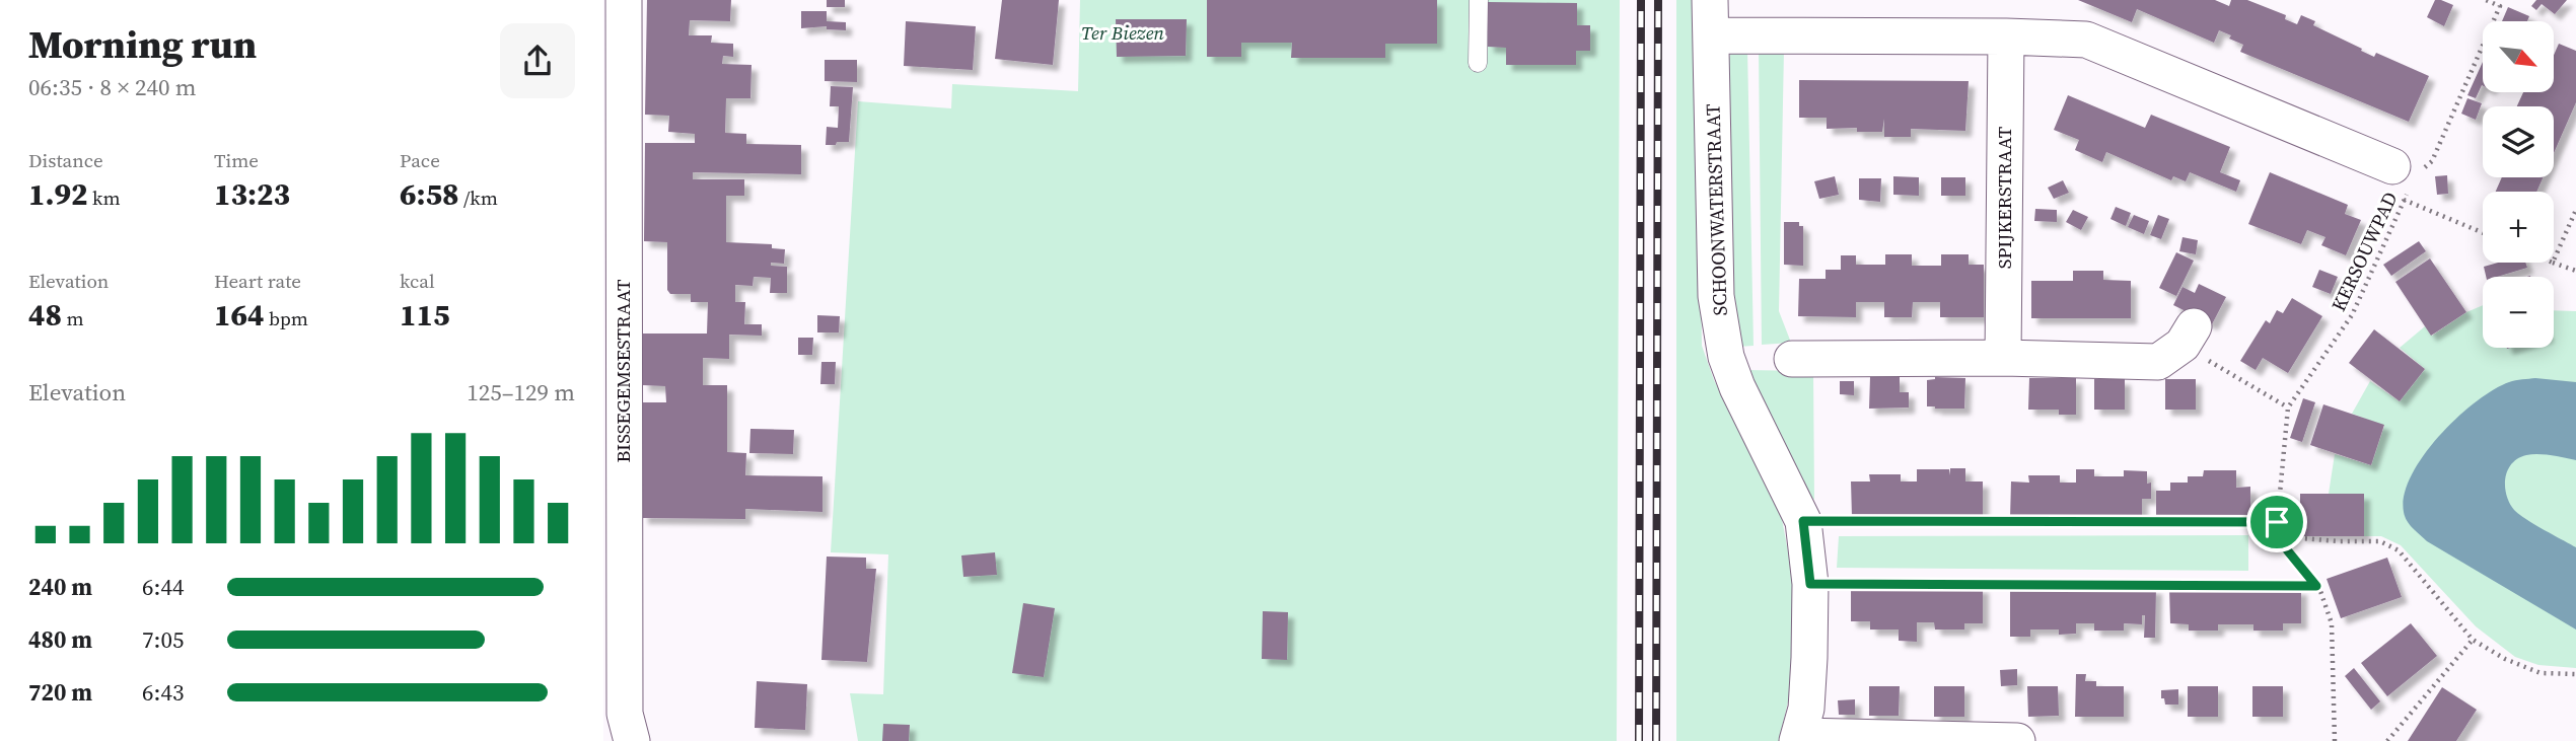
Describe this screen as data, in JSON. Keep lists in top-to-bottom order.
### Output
{
  "streets": {
    "street": ["SPIJKERSTRAAT", "SCHOONWATERSTRAAT", "BISSEGEMSESTRAAT"],
    "path": ["KERSOUWPAD"]
  },
  "parks": ["Ter Biezen"],
  "north": "bottom right",
  "page": {
    "heading": ["Morning run", "06:35 · 8 × 240 m"],
    "map_buttons": ["+", "−"],
    "stats": [
      ["Distance", "1.92 km"],
      ["Time", "13:23"],
      ["Pace", "6:58 /km"],
      ["Elevation", "48 m"],
      ["Heart rate", "164 bpm"],
      ["kcal", "115"]
    ],
    "chart": ["Elevation", "125–129 m"],
    "list": [
      {
        "name": "240 m",
        "note": "6:44"
      },
      {
        "name": "480 m",
        "note": "7:05"
      },
      {
        "name": "720 m",
        "note": "6:43"
      }
    ]
  }
}
